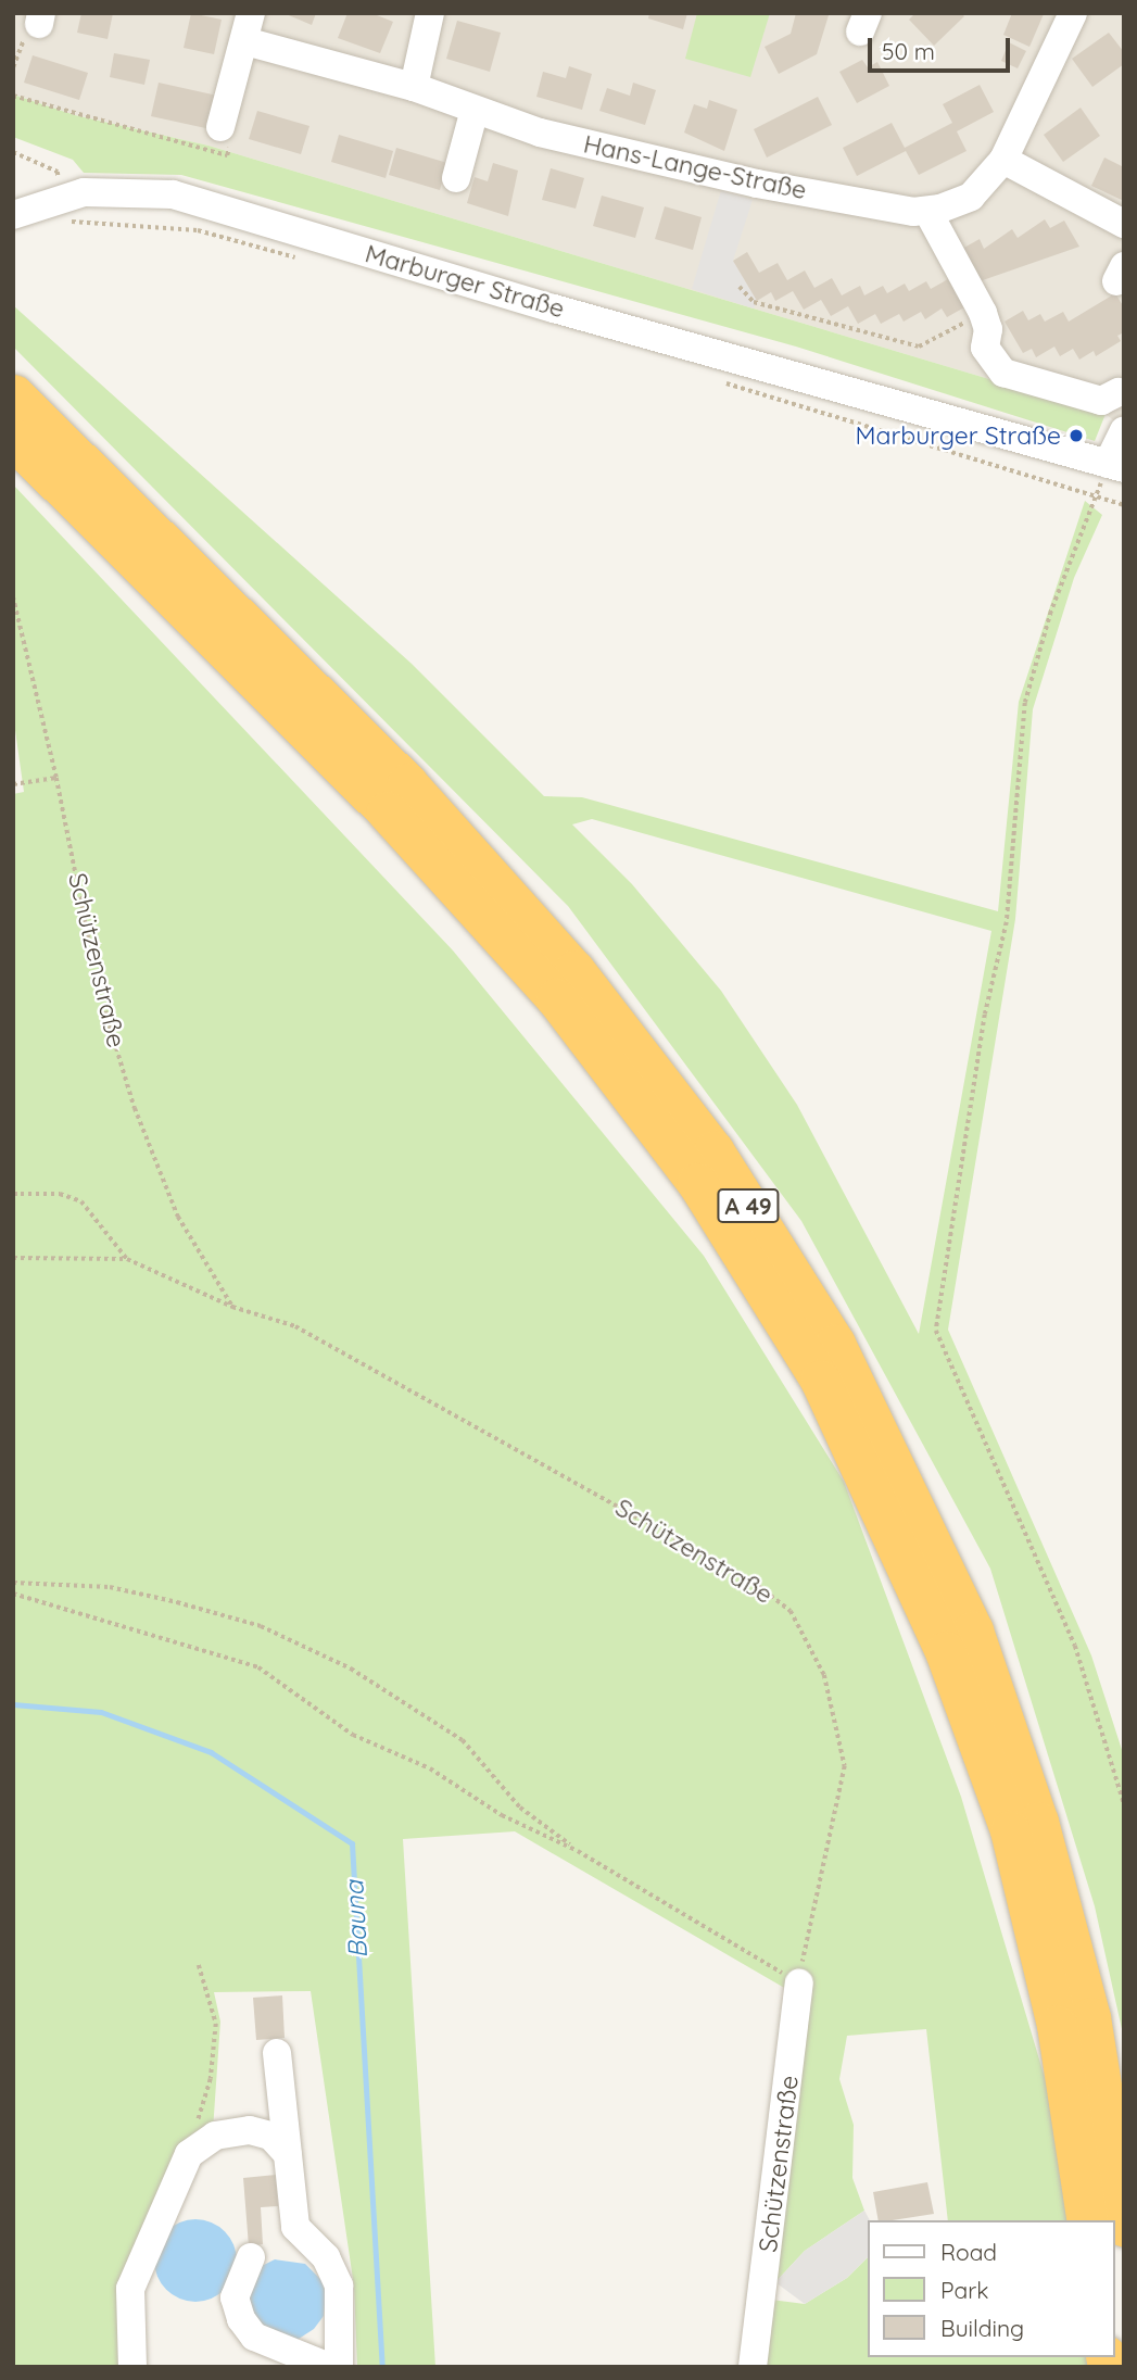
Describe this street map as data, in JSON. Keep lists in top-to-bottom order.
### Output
{
  "streets": {
    "highway": ["A 49"],
    "street": ["Hans-Lange-Straße", "Marburger Straße", "Schützenstraße"]
  },
  "water": ["Bauna"],
  "places": ["Marburger Straße"],
  "legend": ["Road", "Park", "Building"],
  "scale_bar": "50 m"
}
